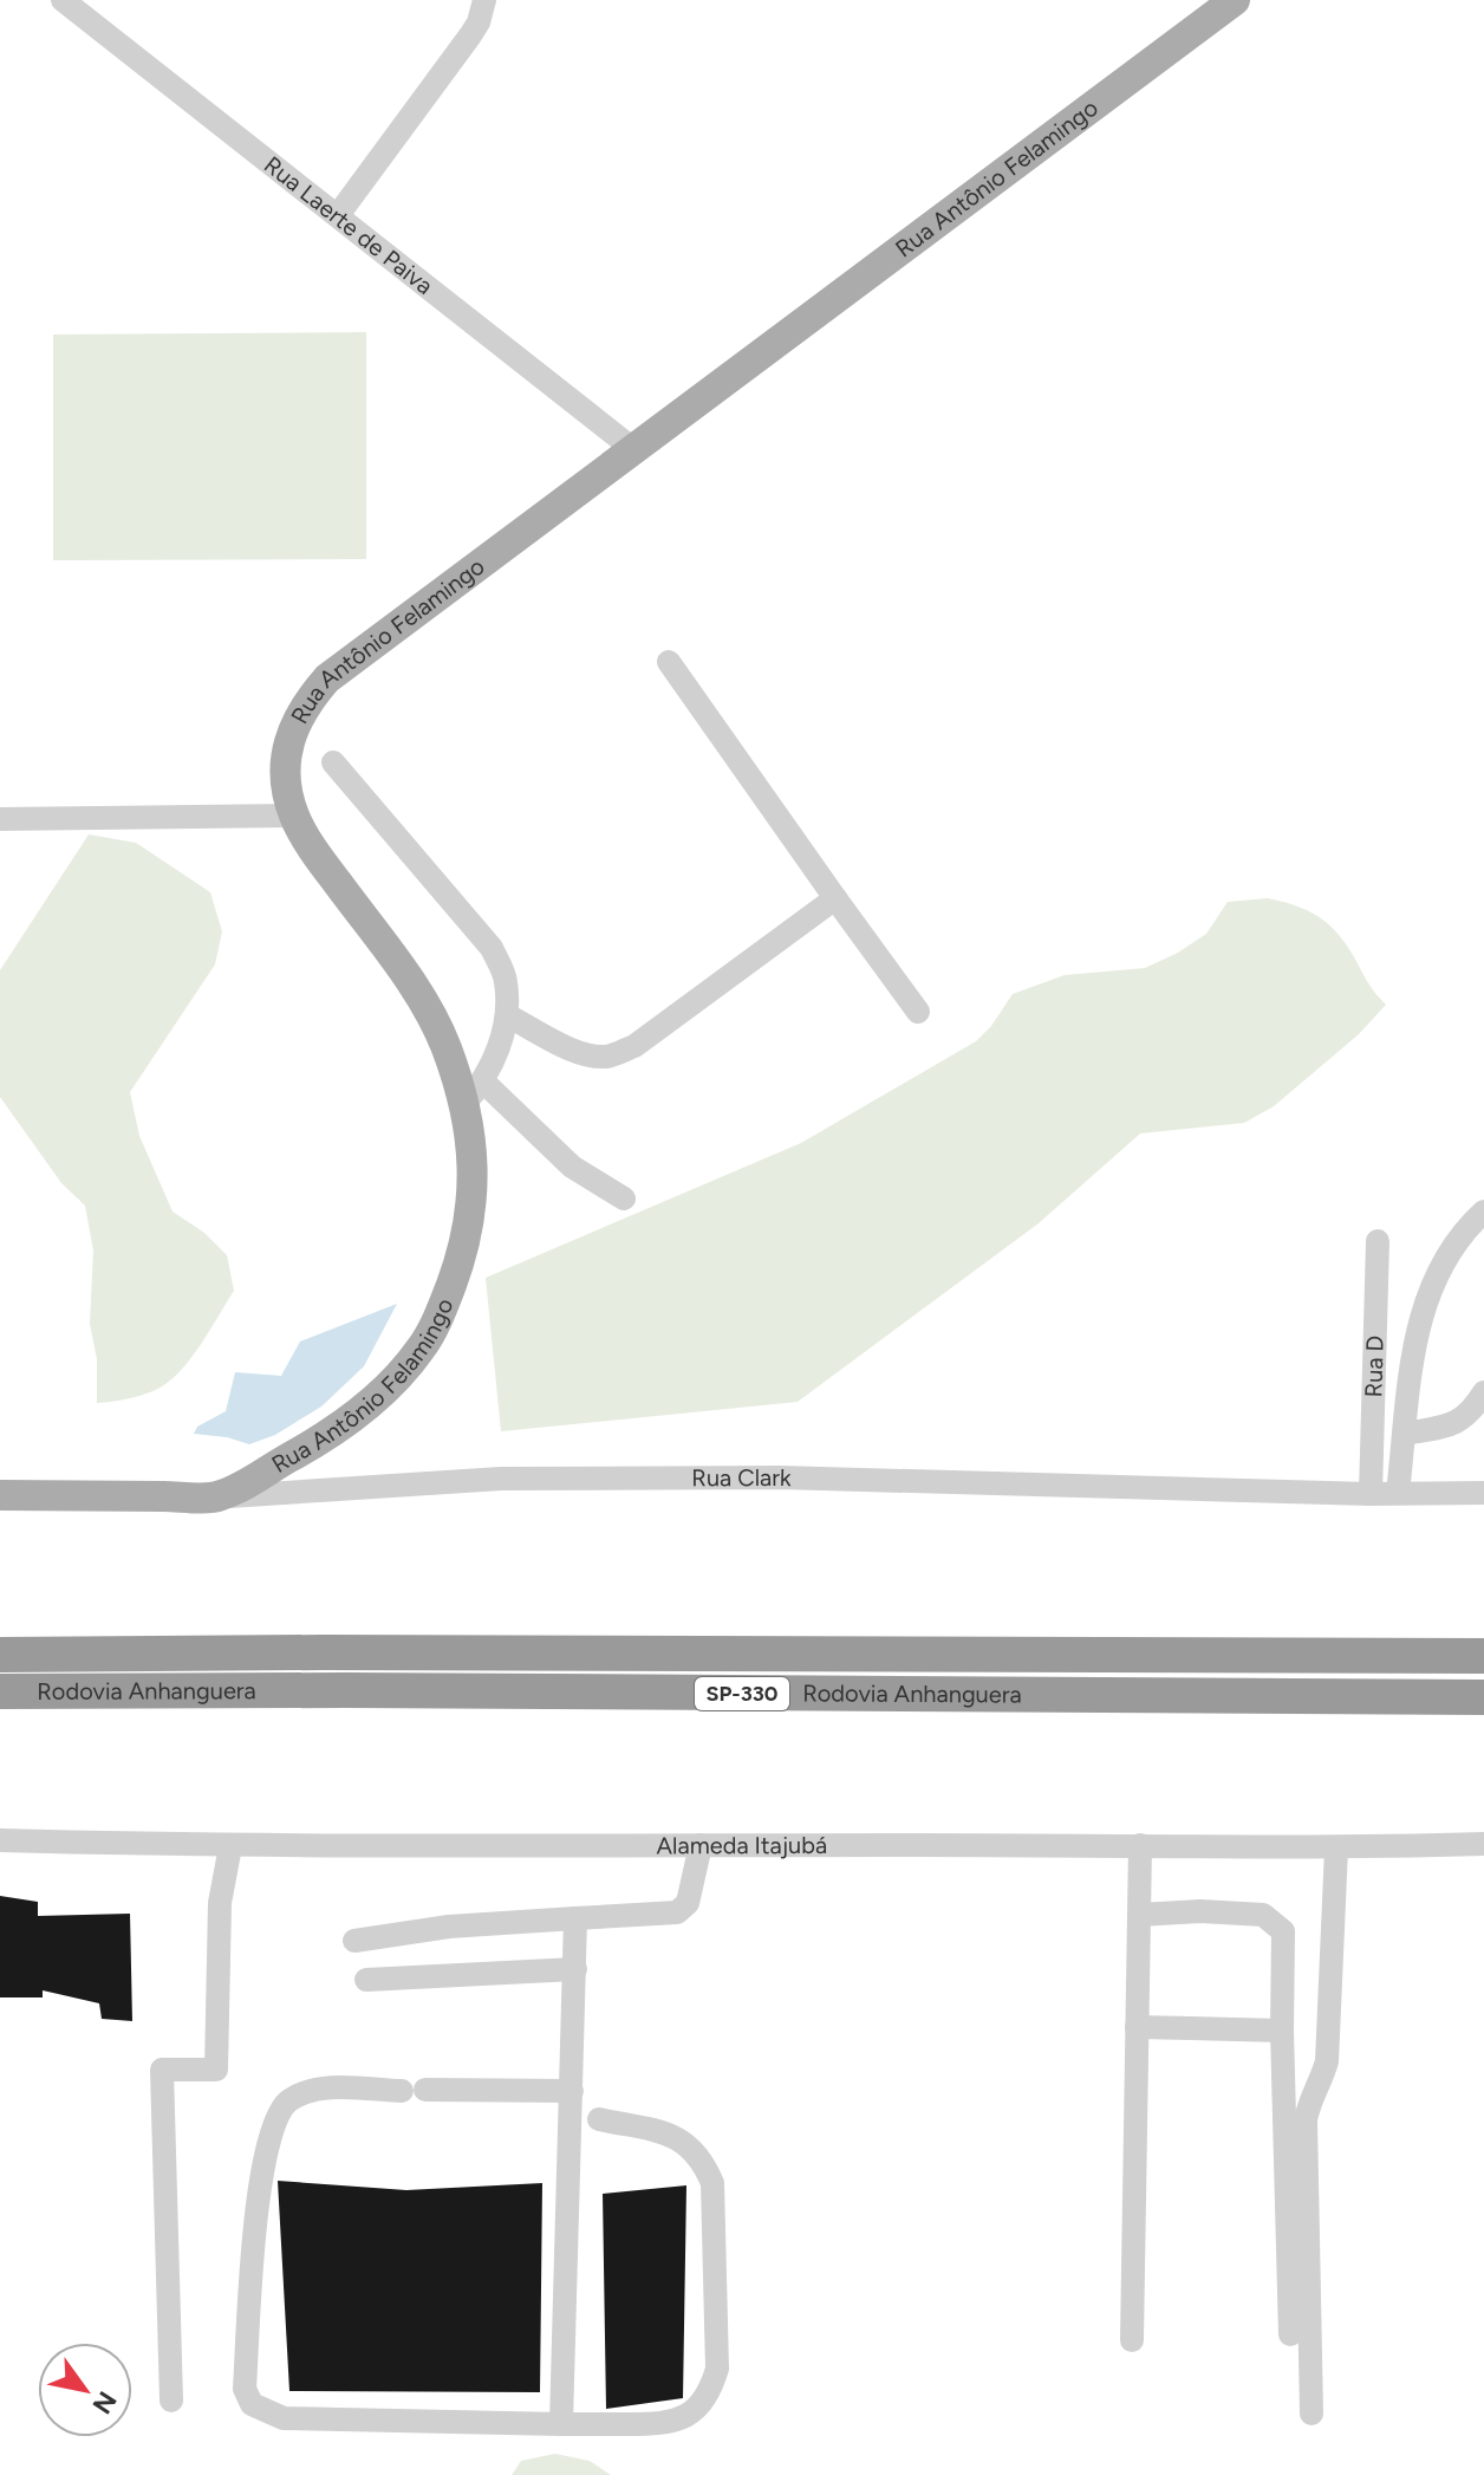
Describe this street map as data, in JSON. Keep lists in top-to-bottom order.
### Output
{
  "streets": {
    "highway": ["Rodovia Anhanguera", "SP-330"],
    "main road": ["Rua Antônio Felamingo", "Rua Clark"],
    "street": ["Rua Laerte de Paiva", "Rua D", "Alameda Itajubá"]
  },
  "crossings": [
    ["Rua Antônio Felamingo", "Rua Laerte de Paiva"],
    ["Rua Antônio Felamingo", "Rua Clark"],
    ["Rua D", "Rua Clark"]
  ],
  "north": "bottom right"
}
